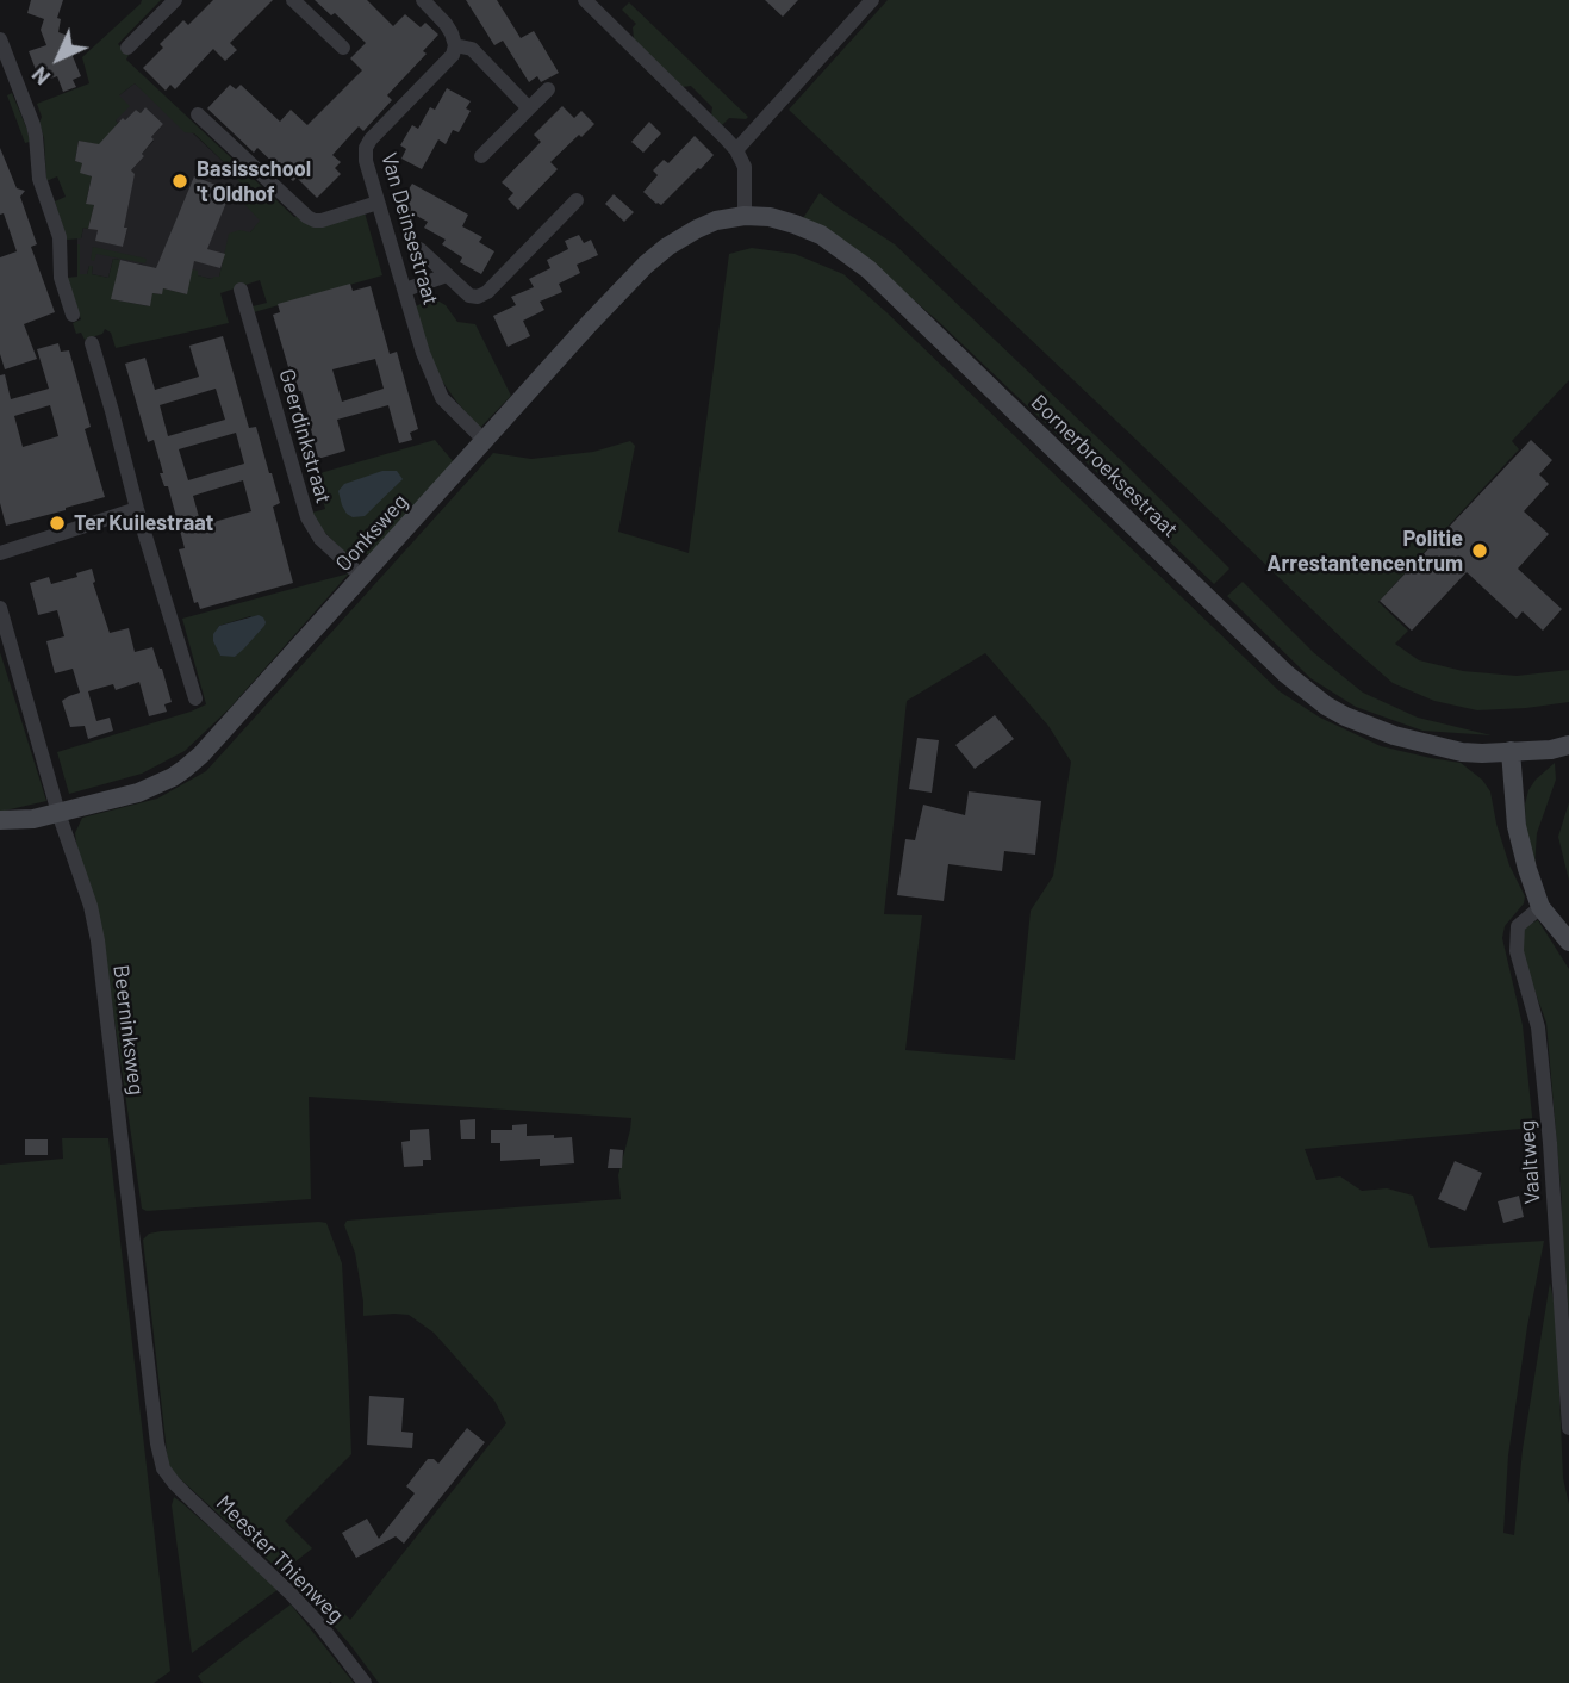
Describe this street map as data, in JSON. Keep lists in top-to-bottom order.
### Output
{
  "streets": {
    "main road": ["Bornerbroeksestraat", "Oonksweg"],
    "street": [
      "Van Deinsestraat",
      "Geerdinkstraat",
      "Beerninksweg",
      "Vaaltweg",
      "Meester Thienweg"
    ]
  },
  "crossings": [
    ["Van Deinsestraat", "Oonksweg"],
    ["Geerdinkstraat", "Oonksweg"],
    ["Bornerbroeksestraat", "Oonksweg"],
    ["Oonksweg", "Beerninksweg"],
    ["Beerninksweg", "Meester Thienweg"]
  ],
  "places": ["Basisschool 't Oldhof", "Ter Kuilestraat", "Politie Arrestantencentrum"],
  "north": "bottom left"
}
